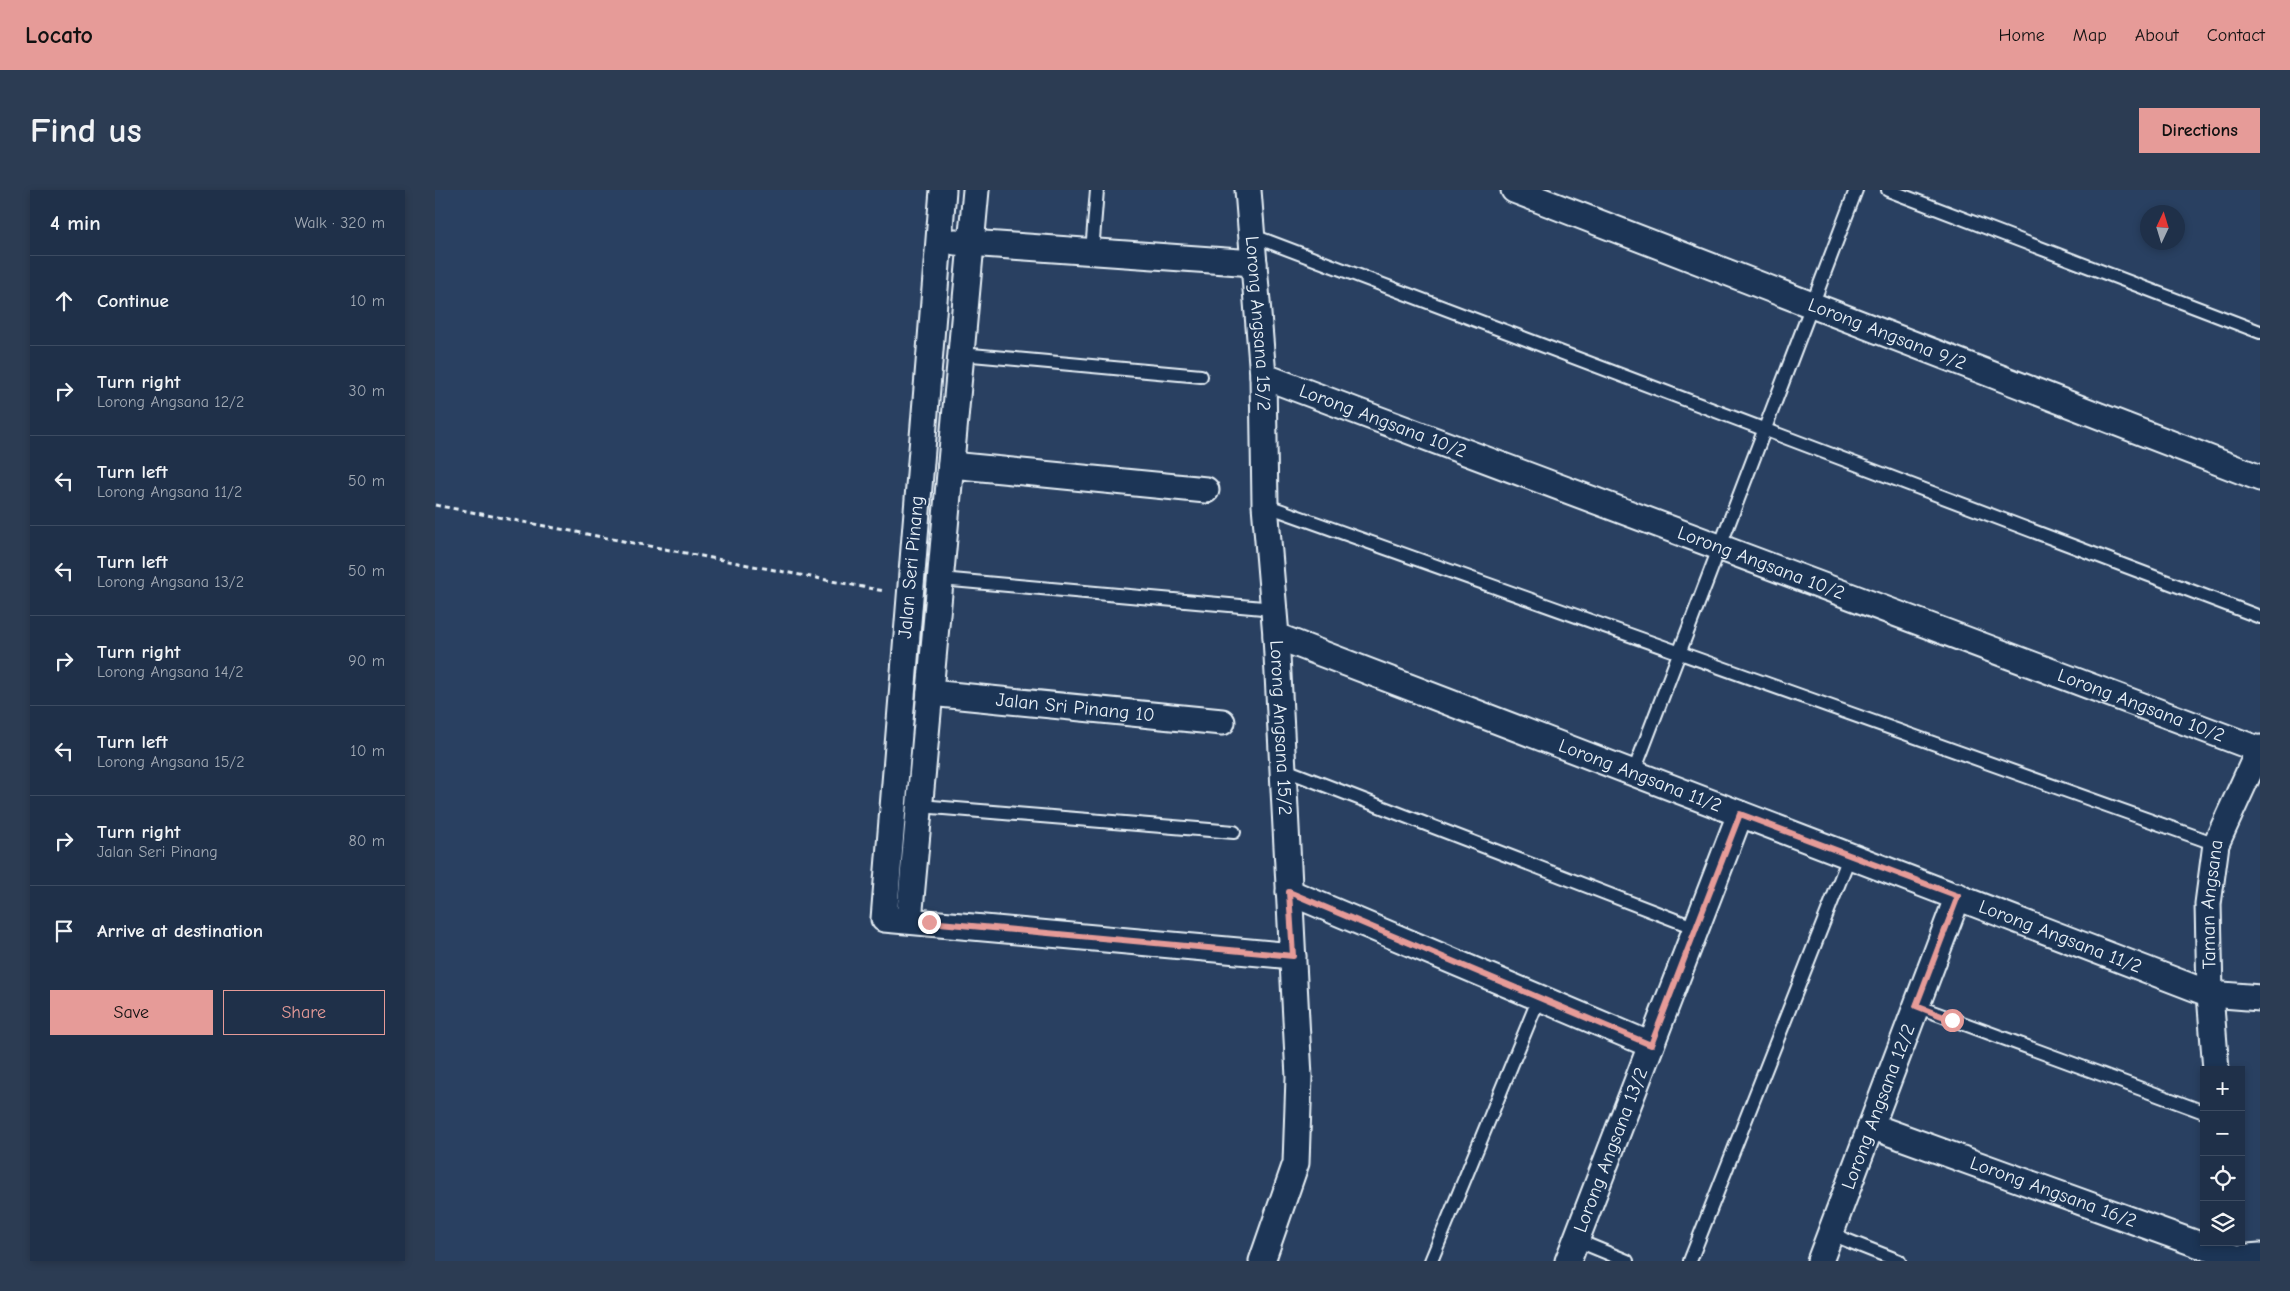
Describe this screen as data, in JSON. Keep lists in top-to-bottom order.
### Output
{
  "streets": {
    "street": [
      "Lorong Angsana 15/2",
      "Lorong Angsana 9/2",
      "Lorong Angsana 10/2",
      "Jalan Seri Pinang",
      "Jalan Sri Pinang 10",
      "Lorong Angsana 11/2",
      "Taman Angsana",
      "Lorong Angsana 12/2",
      "Lorong Angsana 13/2",
      "Lorong Angsana 16/2"
    ]
  },
  "crossings": [
    ["Lorong Angsana 15/2", "Lorong Angsana 10/2"],
    ["Lorong Angsana 15/2", "Jalan Seri Pinang"],
    ["Lorong Angsana 15/2", "Lorong Angsana 11/2"],
    ["Lorong Angsana 10/2", "Taman Angsana"],
    ["Jalan Seri Pinang", "Jalan Sri Pinang 10"],
    ["Lorong Angsana 11/2", "Taman Angsana"],
    ["Lorong Angsana 11/2", "Lorong Angsana 12/2"],
    ["Lorong Angsana 11/2", "Lorong Angsana 13/2"],
    ["Lorong Angsana 12/2", "Lorong Angsana 16/2"]
  ],
  "north": "top",
  "page": {
    "header": "Locato",
    "nav": [
      "Home",
      "Map",
      "About",
      "Contact"
    ],
    "buttons": [
      "Directions",
      ["Save", "Share"]
    ],
    "title": "Find us",
    "heading": ["4 min", "Walk · 320 m"],
    "list": [
      ["Continue", "10 m"],
      ["Turn right", "Lorong Angsana 12/2", "30 m"],
      ["Turn left", "Lorong Angsana 11/2", "50 m"],
      ["Turn left", "Lorong Angsana 13/2", "50 m"],
      ["Turn right", "Lorong Angsana 14/2", "90 m"],
      ["Turn left", "Lorong Angsana 15/2", "10 m"],
      ["Turn right", "Jalan Seri Pinang", "80 m"],
      "Arrive at destination"
    ],
    "map_buttons": ["+", "−"]
  }
}
